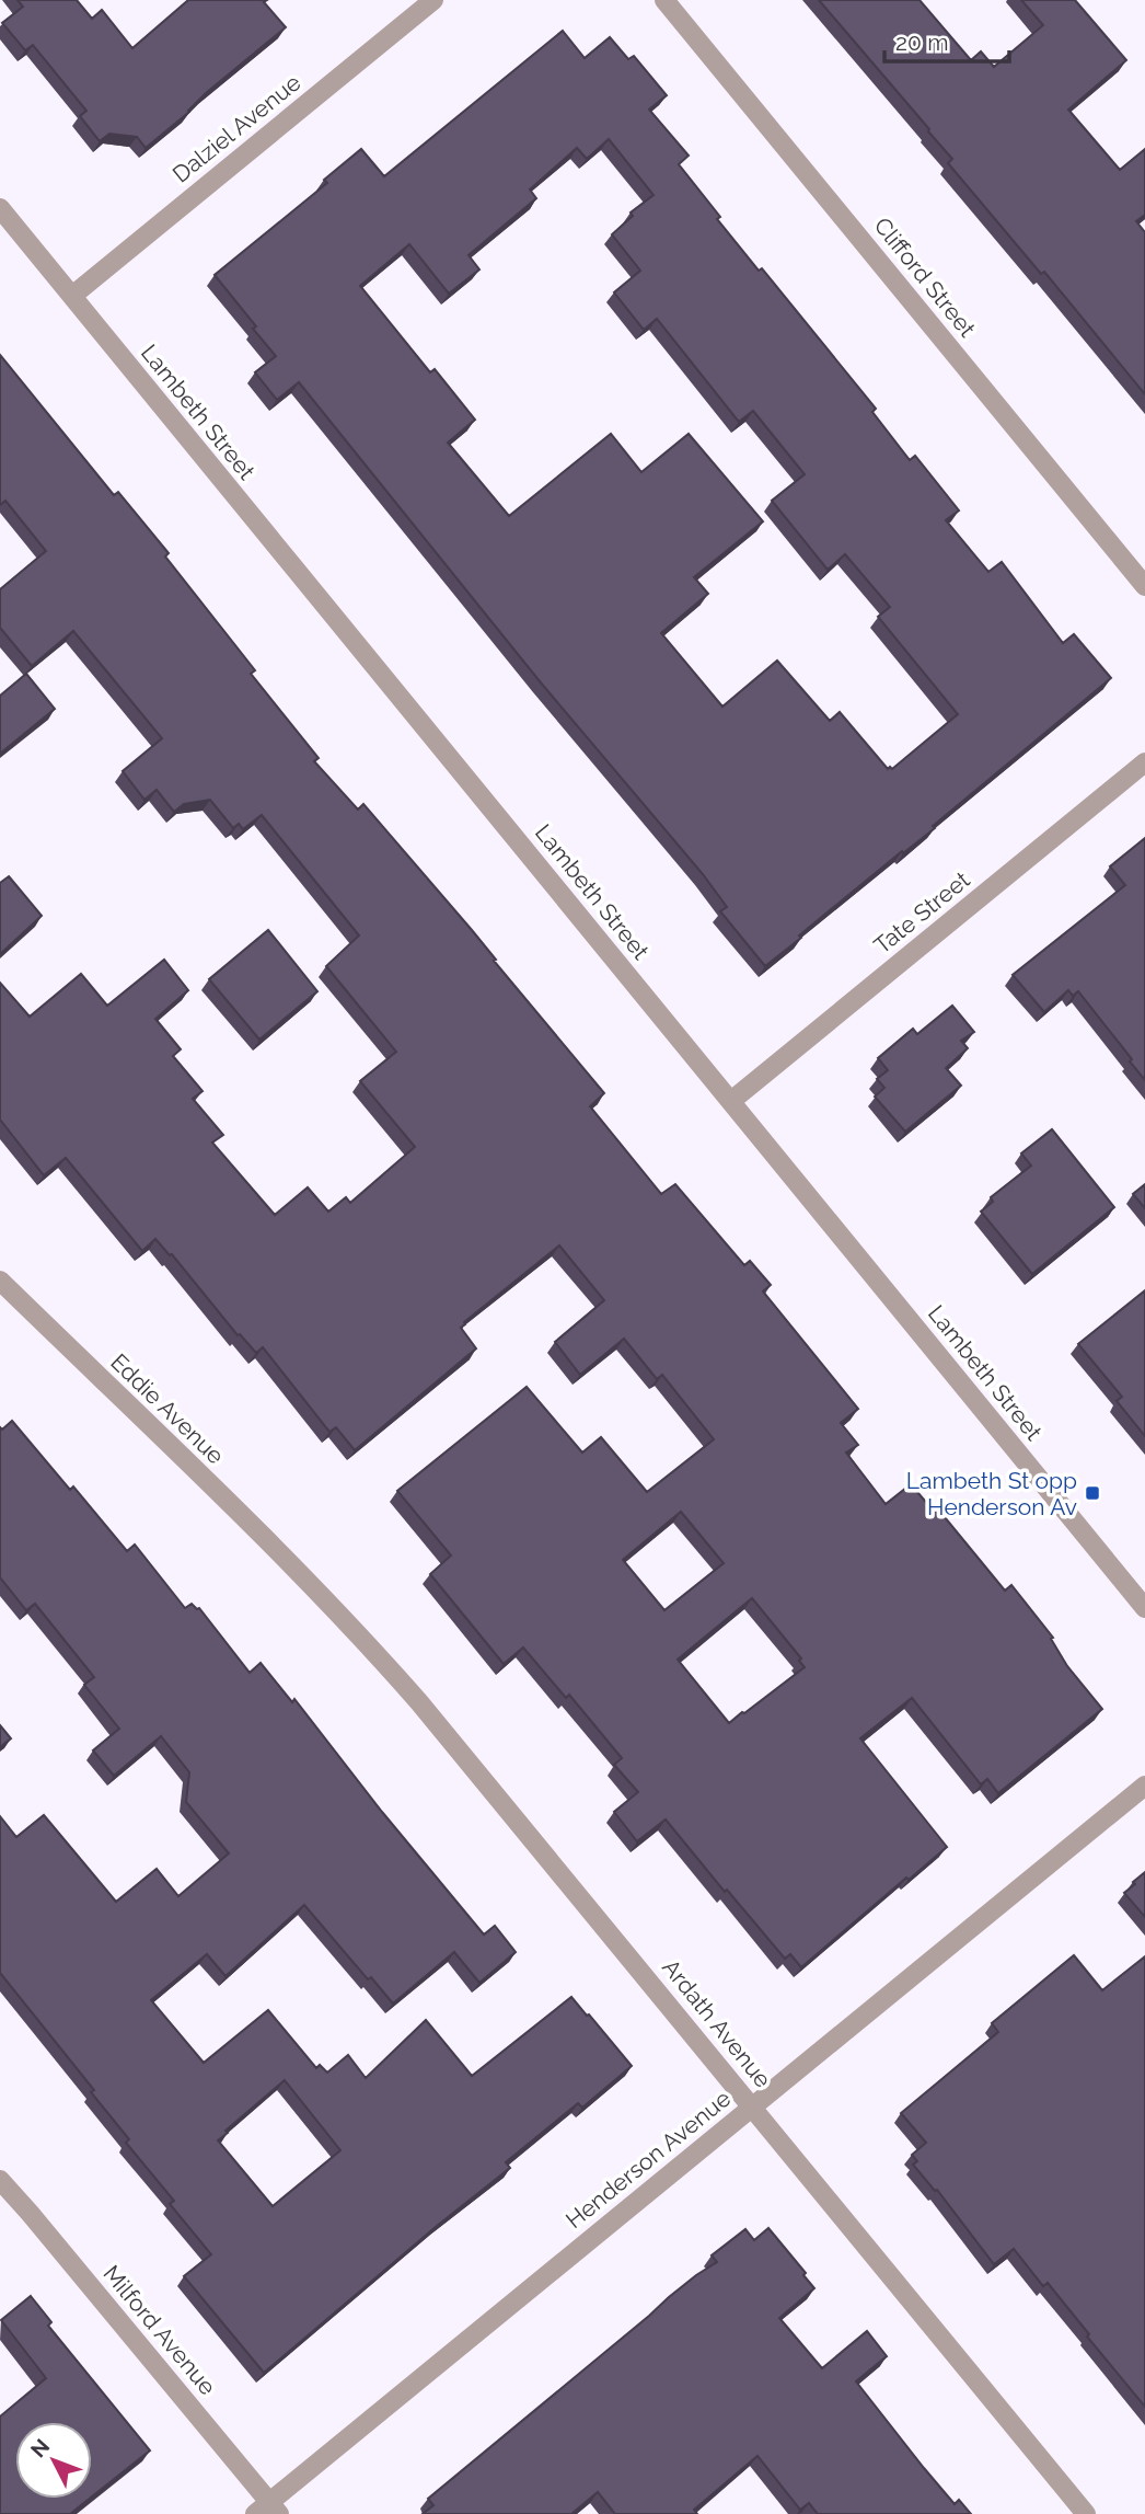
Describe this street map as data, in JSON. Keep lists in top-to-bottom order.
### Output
{
  "streets": {
    "street": [
      "Dalziel Avenue",
      "Clifford Street",
      "Lambeth Street",
      "Tate Street",
      "Eddie Avenue",
      "Ardath Avenue",
      "Henderson Avenue",
      "Milford Avenue"
    ]
  },
  "crossings": [
    ["Dalziel Avenue", "Lambeth Street"],
    ["Lambeth Street", "Tate Street"],
    ["Eddie Avenue", "Ardath Avenue"],
    ["Ardath Avenue", "Henderson Avenue"],
    ["Henderson Avenue", "Milford Avenue"]
  ],
  "places": {
    "transit": ["Lambeth St opp Henderson Av"]
  },
  "scale_bar": "20 m",
  "north": "top left"
}
